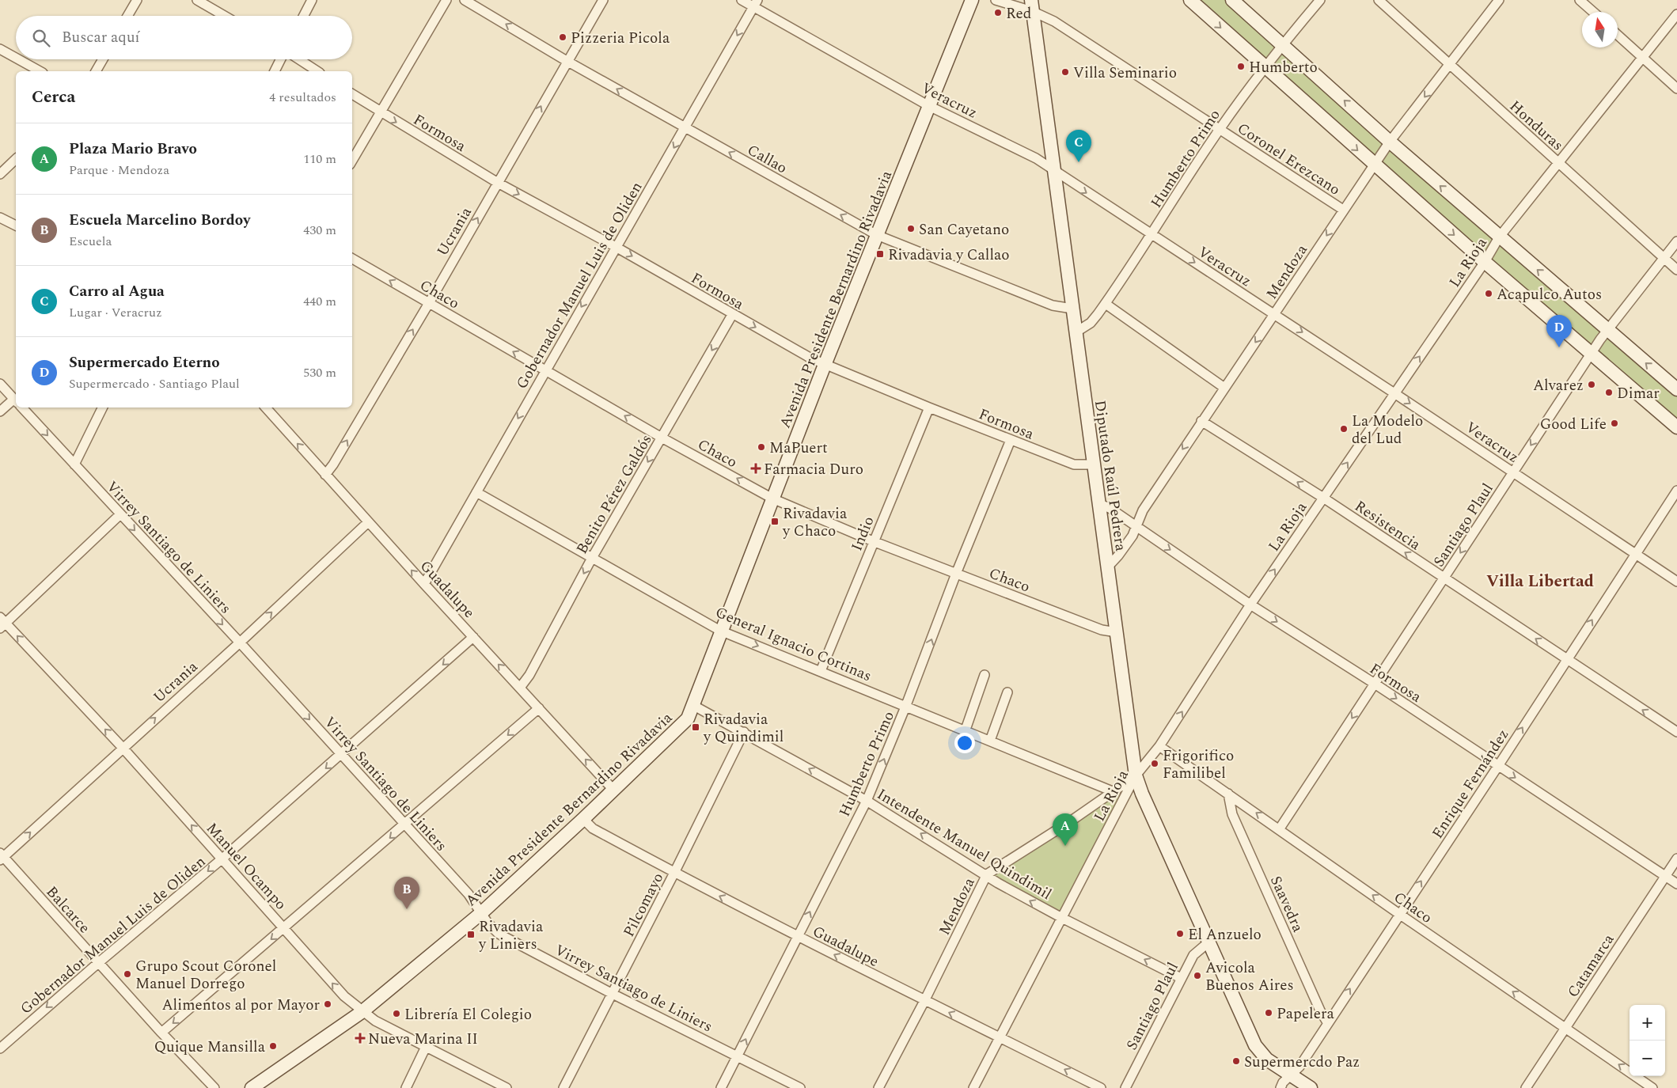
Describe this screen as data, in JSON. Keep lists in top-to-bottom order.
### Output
{
  "streets": {
    "street": [
      "Veracruz",
      "Honduras",
      "Formosa",
      "Callao",
      "Humberto Primo",
      "Coronel Erezcano",
      "Ucrania",
      "La Rioja",
      "Mendoza",
      "Gobernador Manuel Luis de Oliden",
      "Chaco",
      "Avenida Presidente Bernardino Rivadavia",
      "Diputado Raúl Pedrera",
      "Benito Pérez Galdós",
      "Resistencia",
      "Santiago Plaul",
      "Indio",
      "Virrey Santiago de Liniers",
      "Guadalupe",
      "General Ignacio Cortinas",
      "Enrique Fernández",
      "Intendente Manuel Quindimil",
      "Manuel Ocampo",
      "Saavedra",
      "Pilcomayo",
      "Balcarce",
      "Catamarca"
    ]
  },
  "crossings": [
    ["Veracruz", "Humberto Primo"],
    ["Veracruz", "La Rioja"],
    ["Veracruz", "Mendoza"],
    ["Veracruz", "Gobernador Manuel Luis de Oliden"],
    ["Veracruz", "Avenida Presidente Bernardino Rivadavia"],
    ["Veracruz", "Diputado Raúl Pedrera"],
    ["Veracruz", "Santiago Plaul"],
    ["Veracruz", "Enrique Fernández"],
    ["Honduras", "La Rioja"],
    ["Honduras", "Mendoza"],
    ["Honduras", "Santiago Plaul"],
    ["Formosa", "Humberto Primo"],
    ["Formosa", "Ucrania"],
    ["Formosa", "La Rioja"],
    ["Formosa", "Mendoza"],
    ["Formosa", "Gobernador Manuel Luis de Oliden"],
    ["Formosa", "Avenida Presidente Bernardino Rivadavia"],
    ["Formosa", "Diputado Raúl Pedrera"],
    ["Formosa", "Benito Pérez Galdós"],
    ["Formosa", "Santiago Plaul"],
    ["Formosa", "Indio"],
    ["Formosa", "Enrique Fernández"],
    ["Formosa", "Catamarca"],
    ["Callao", "Ucrania"],
    ["Callao", "Gobernador Manuel Luis de Oliden"],
    ["Callao", "Avenida Presidente Bernardino Rivadavia"],
    ["Callao", "Diputado Raúl Pedrera"],
    ["Humberto Primo", "Coronel Erezcano"],
    ["Humberto Primo", "Chaco"],
    ["Humberto Primo", "Diputado Raúl Pedrera"],
    ["Humberto Primo", "Virrey Santiago de Liniers"],
    ["Humberto Primo", "Guadalupe"],
    ["Humberto Primo", "General Ignacio Cortinas"],
    ["Humberto Primo", "Intendente Manuel Quindimil"],
    ["Coronel Erezcano", "Mendoza"],
    ["Coronel Erezcano", "Diputado Raúl Pedrera"],
    ["Ucrania", "Chaco"],
    ["Ucrania", "Virrey Santiago de Liniers"],
    ["Ucrania", "Guadalupe"],
    ["Ucrania", "Manuel Ocampo"],
    ["Ucrania", "Balcarce"],
    ["La Rioja", "Mendoza"],
    ["La Rioja", "Chaco"],
    ["La Rioja", "Diputado Raúl Pedrera"],
    ["La Rioja", "Resistencia"],
    ["La Rioja", "Guadalupe"],
    ["La Rioja", "Intendente Manuel Quindimil"],
    ["Mendoza", "Diputado Raúl Pedrera"],
    ["Mendoza", "Resistencia"],
    ["Mendoza", "Guadalupe"],
    ["Mendoza", "General Ignacio Cortinas"],
    ["Mendoza", "Intendente Manuel Quindimil"],
    ["Gobernador Manuel Luis de Oliden", "Chaco"],
    ["Gobernador Manuel Luis de Oliden", "Virrey Santiago de Liniers"],
    ["Gobernador Manuel Luis de Oliden", "Guadalupe"],
    ["Gobernador Manuel Luis de Oliden", "General Ignacio Cortinas"],
    ["Gobernador Manuel Luis de Oliden", "Manuel Ocampo"],
    ["Gobernador Manuel Luis de Oliden", "Balcarce"],
    ["Chaco", "Avenida Presidente Bernardino Rivadavia"],
    ["Chaco", "Diputado Raúl Pedrera"],
    ["Chaco", "Benito Pérez Galdós"],
    ["Chaco", "Santiago Plaul"],
    ["Chaco", "Indio"],
    ["Chaco", "Enrique Fernández"],
    ["Chaco", "Saavedra"],
    ["Chaco", "Catamarca"],
    ["Avenida Presidente Bernardino Rivadavia", "Virrey Santiago de Liniers"],
    ["Avenida Presidente Bernardino Rivadavia", "Guadalupe"],
    ["Avenida Presidente Bernardino Rivadavia", "General Ignacio Cortinas"],
    ["Avenida Presidente Bernardino Rivadavia", "Intendente Manuel Quindimil"],
    ["Avenida Presidente Bernardino Rivadavia", "Manuel Ocampo"],
    ["Diputado Raúl Pedrera", "Santiago Plaul"],
    ["Diputado Raúl Pedrera", "Enrique Fernández"],
    ["Benito Pérez Galdós", "Guadalupe"],
    ["Benito Pérez Galdós", "General Ignacio Cortinas"],
    ["Resistencia", "Santiago Plaul"],
    ["Resistencia", "Enrique Fernández"],
    ["Santiago Plaul", "Intendente Manuel Quindimil"],
    ["Indio", "General Ignacio Cortinas"],
    ["Virrey Santiago de Liniers", "Pilcomayo"],
    ["Guadalupe", "Pilcomayo"],
    ["Enrique Fernández", "Saavedra"],
    ["Intendente Manuel Quindimil", "Pilcomayo"]
  ],
  "one_way": [
    "Veracruz",
    "Formosa",
    "Callao",
    "Humberto Primo",
    "Ucrania",
    "La Rioja",
    "Mendoza",
    "Gobernador Manuel Luis de Oliden",
    "Chaco",
    "Benito Pérez Galdós",
    "Resistencia",
    "Santiago Plaul",
    "Virrey Santiago de Liniers",
    "Guadalupe",
    "Enrique Fernández",
    "Intendente Manuel Quindimil",
    "Manuel Ocampo"
  ],
  "districts": ["Villa Libertad"],
  "places": {
    "other": [
      "Red",
      "Pizzeria Picola",
      "Humberto",
      "Villa Seminario",
      "San Cayetano",
      "Acapulco Autos",
      "Alvarez",
      "Dimar",
      "Good Life",
      "La Modelo del Lud",
      "MaPuert",
      "Frigorifico Familibel",
      "El Anzuelo",
      "Grupo Scout Coronel Manuel Dorrego",
      "Avicola Buenos Aires",
      "Alimentos al por Mayor",
      "Papelera",
      "Librería El Colegio",
      "Quique Mansilla",
      "Supermercdo Paz"
    ],
    "transit": [
      "Rivadavia y Callao",
      "Rivadavia y Chaco",
      "Rivadavia y Quindimil",
      "Rivadavia y Liniers"
    ],
    "health": ["Farmacia Duro", "Nueva Marina II"]
  },
  "north": "top",
  "page": {
    "search": "Buscar aquí",
    "heading": ["Cerca", "4 resultados"],
    "list": [
      {
        "mark": "A",
        "name": "Plaza Mario Bravo",
        "note": "Parque · Mendoza",
        "value": "110 m"
      },
      {
        "mark": "B",
        "name": "Escuela Marcelino Bordoy",
        "note": "Escuela",
        "value": "430 m"
      },
      {
        "mark": "C",
        "name": "Carro al Agua",
        "note": "Lugar · Veracruz",
        "value": "440 m"
      },
      {
        "mark": "D",
        "name": "Supermercado Eterno",
        "note": "Supermercado · Santiago Plaul",
        "value": "530 m"
      }
    ],
    "pins": [
      "C",
      "D",
      "A",
      "B"
    ],
    "map_buttons": ["+", "−"]
  }
}
